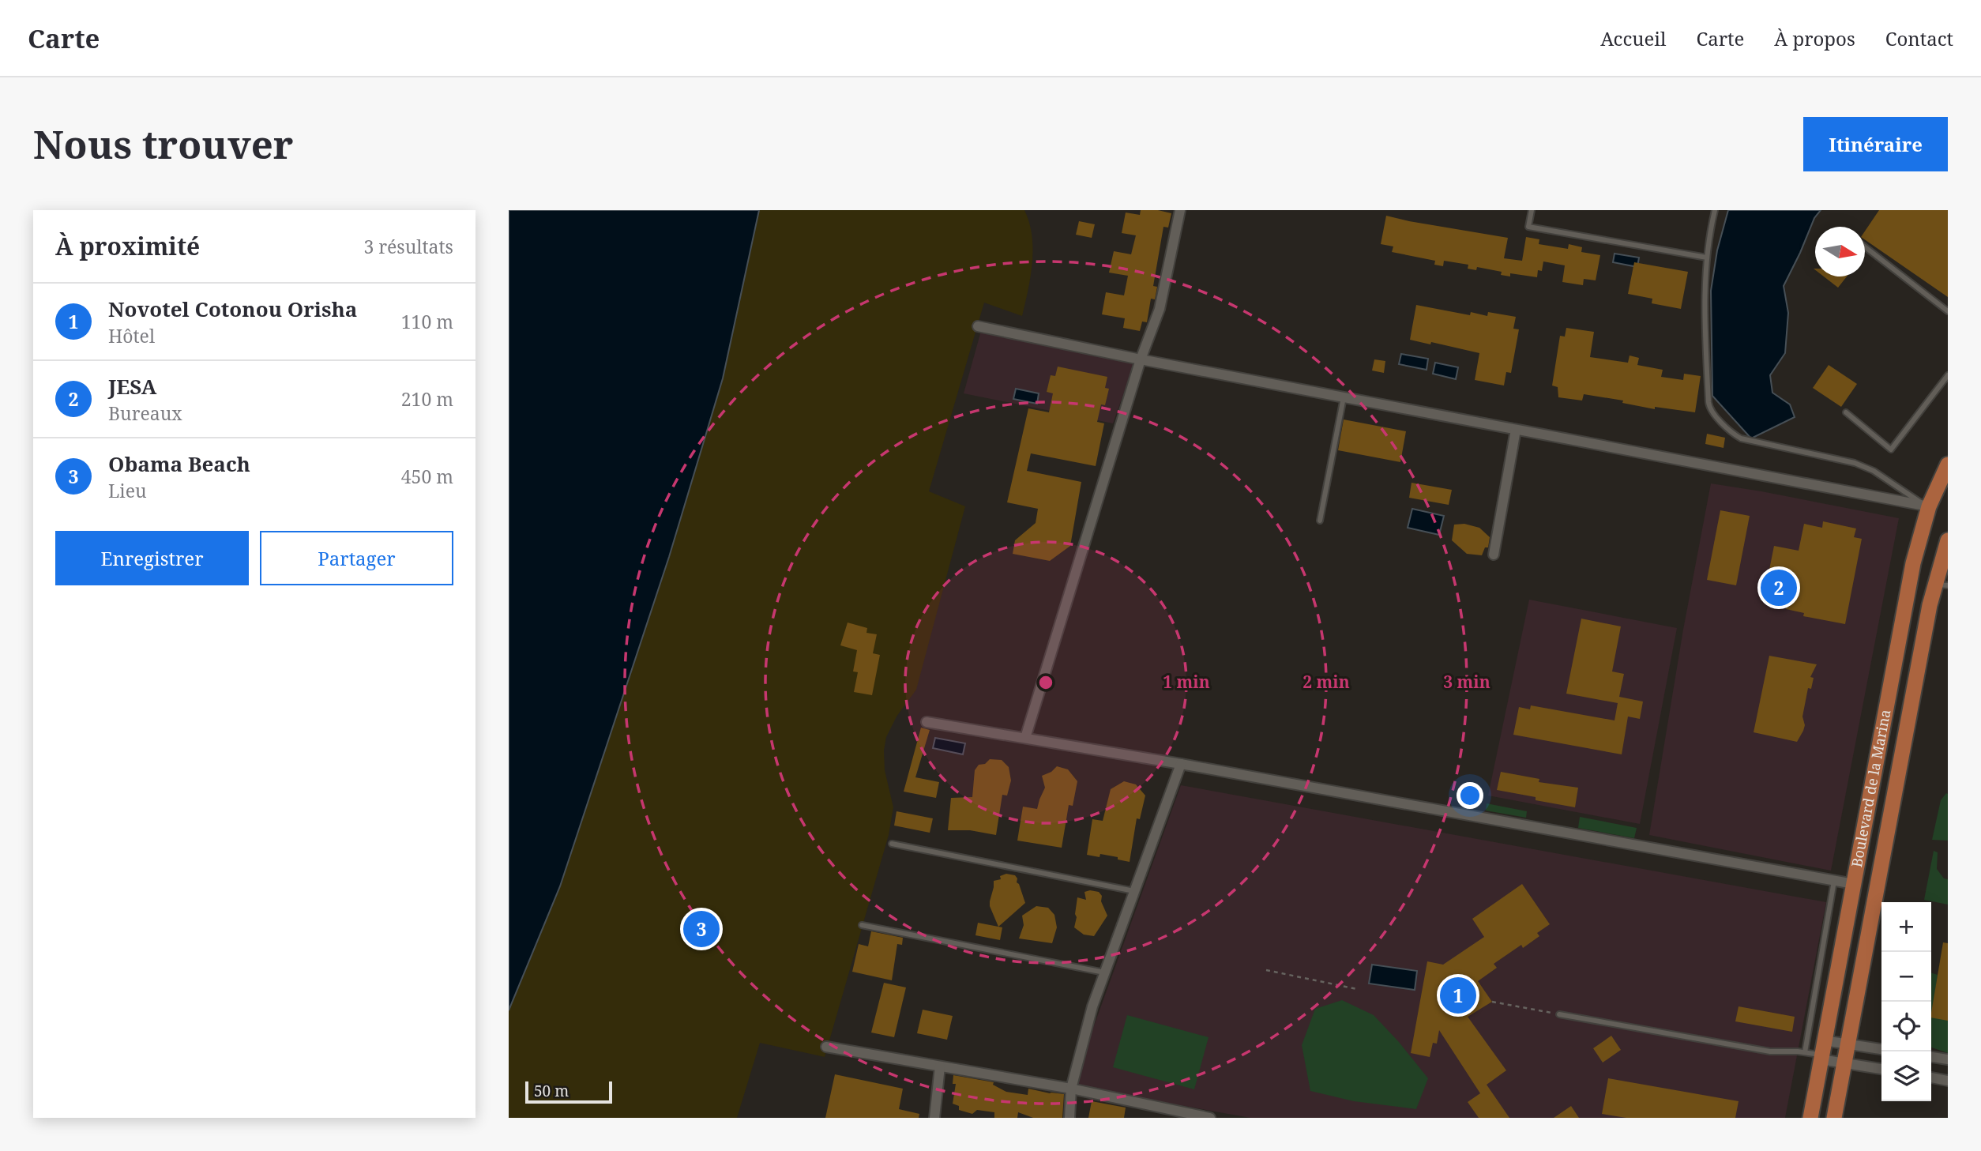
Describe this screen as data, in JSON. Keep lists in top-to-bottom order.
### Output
{
  "streets": {
    "main road": ["Boulevard de la Marina"]
  },
  "scale_bar": "50 m",
  "north": "right",
  "page": {
    "header": "Carte",
    "nav": [
      "Accueil",
      "Carte",
      "À propos",
      "Contact"
    ],
    "buttons": [
      "Itinéraire",
      ["Enregistrer", "Partager"]
    ],
    "title": "Nous trouver",
    "heading": ["À proximité", "3 résultats"],
    "list": [
      {
        "mark": "1",
        "name": "Novotel Cotonou Orisha",
        "note": "Hôtel",
        "value": "110 m"
      },
      {
        "mark": "2",
        "name": "JESA",
        "note": "Bureaux",
        "value": "210 m"
      },
      {
        "mark": "3",
        "name": "Obama Beach",
        "note": "Lieu",
        "value": "450 m"
      }
    ],
    "pins": ["2", "3", "1"],
    "map_buttons": ["+", "−"],
    "scale": "50 m"
  },
  "rings": ["1 min", "2 min", "3 min"]
}
